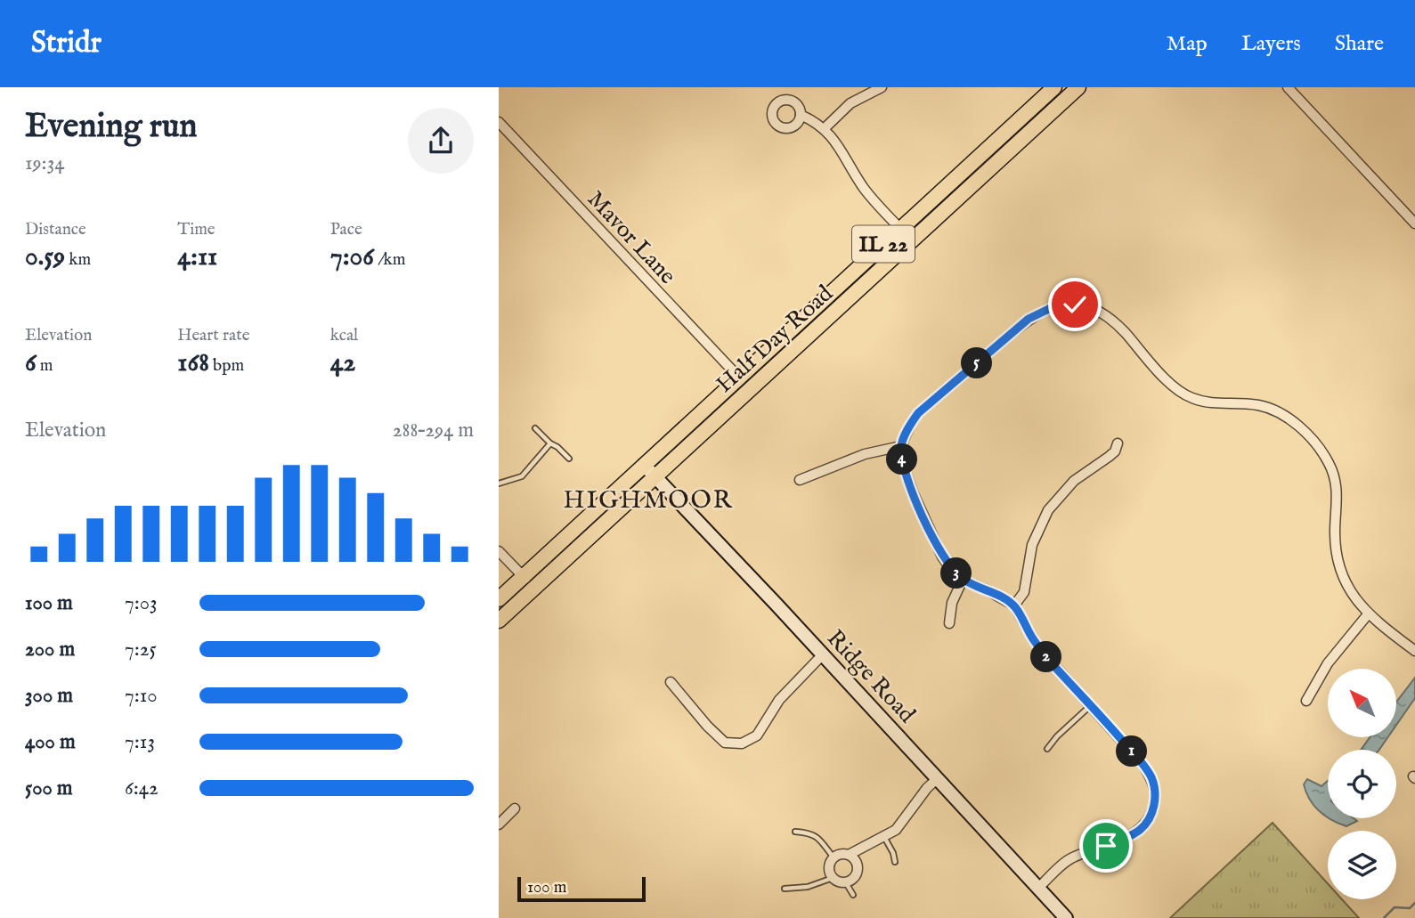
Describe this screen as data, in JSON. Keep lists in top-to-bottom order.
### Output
{
  "streets": {
    "main road": ["IL 22", "Half Day Road"],
    "street": ["Mavor Lane", "Ridge Road"]
  },
  "crossings": [
    ["Mavor Lane", "Half Day Road"],
    ["Half Day Road", "Ridge Road"]
  ],
  "districts": ["HIGHMOOR"],
  "scale_bar": "100 m",
  "north": "top left",
  "page": {
    "header": "Stridr",
    "nav": ["Map", "Layers", "Share"],
    "heading": ["Evening run", "19:34"],
    "stats": [
      ["Distance", "0.59 km"],
      ["Time", "4:11"],
      ["Pace", "7:06 /km"],
      ["Elevation", "6 m"],
      ["Heart rate", "168 bpm"],
      ["kcal", "42"]
    ],
    "pins": [
      "5",
      "4",
      "3",
      "2",
      "1"
    ],
    "chart": ["Elevation", "288–294 m"],
    "list": [
      {
        "name": "100 m",
        "note": "7:03"
      },
      {
        "name": "200 m",
        "note": "7:25"
      },
      {
        "name": "300 m",
        "note": "7:10"
      },
      {
        "name": "400 m",
        "note": "7:13"
      },
      {
        "name": "500 m",
        "note": "6:42"
      }
    ],
    "scale": "100 m"
  }
}
